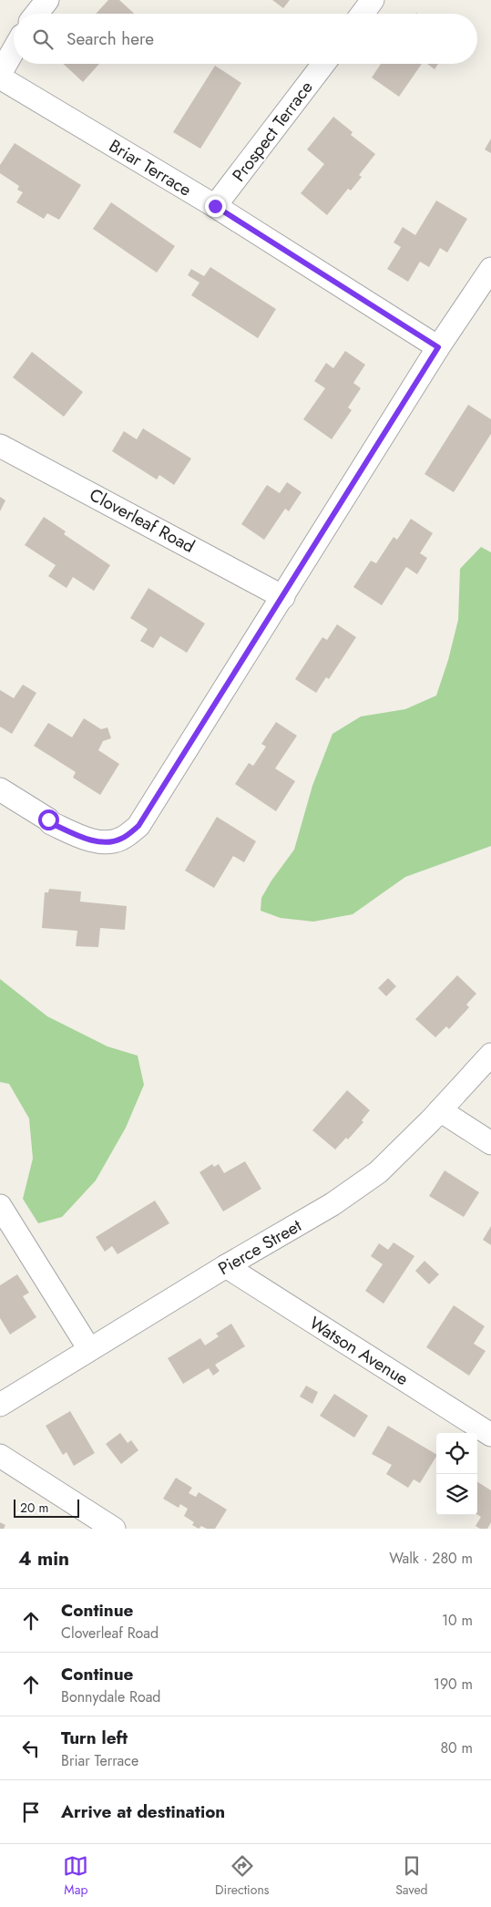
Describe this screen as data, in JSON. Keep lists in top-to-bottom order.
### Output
{
  "streets": {
    "street": [
      "Prospect Terrace",
      "Briar Terrace",
      "Cloverleaf Road",
      "Pierce Street",
      "Watson Avenue"
    ]
  },
  "crossings": [
    ["Prospect Terrace", "Briar Terrace"],
    ["Pierce Street", "Watson Avenue"]
  ],
  "scale_bar": "20 m",
  "page": {
    "search": "Search here",
    "scale": "20 m",
    "heading": ["4 min", "Walk · 280 m"],
    "list": [
      ["Continue", "Cloverleaf Road", "10 m"],
      ["Continue", "Bonnydale Road", "190 m"],
      ["Turn left", "Briar Terrace", "80 m"],
      "Arrive at destination"
    ],
    "nav": ["Map", "Directions", "Saved"]
  }
}
